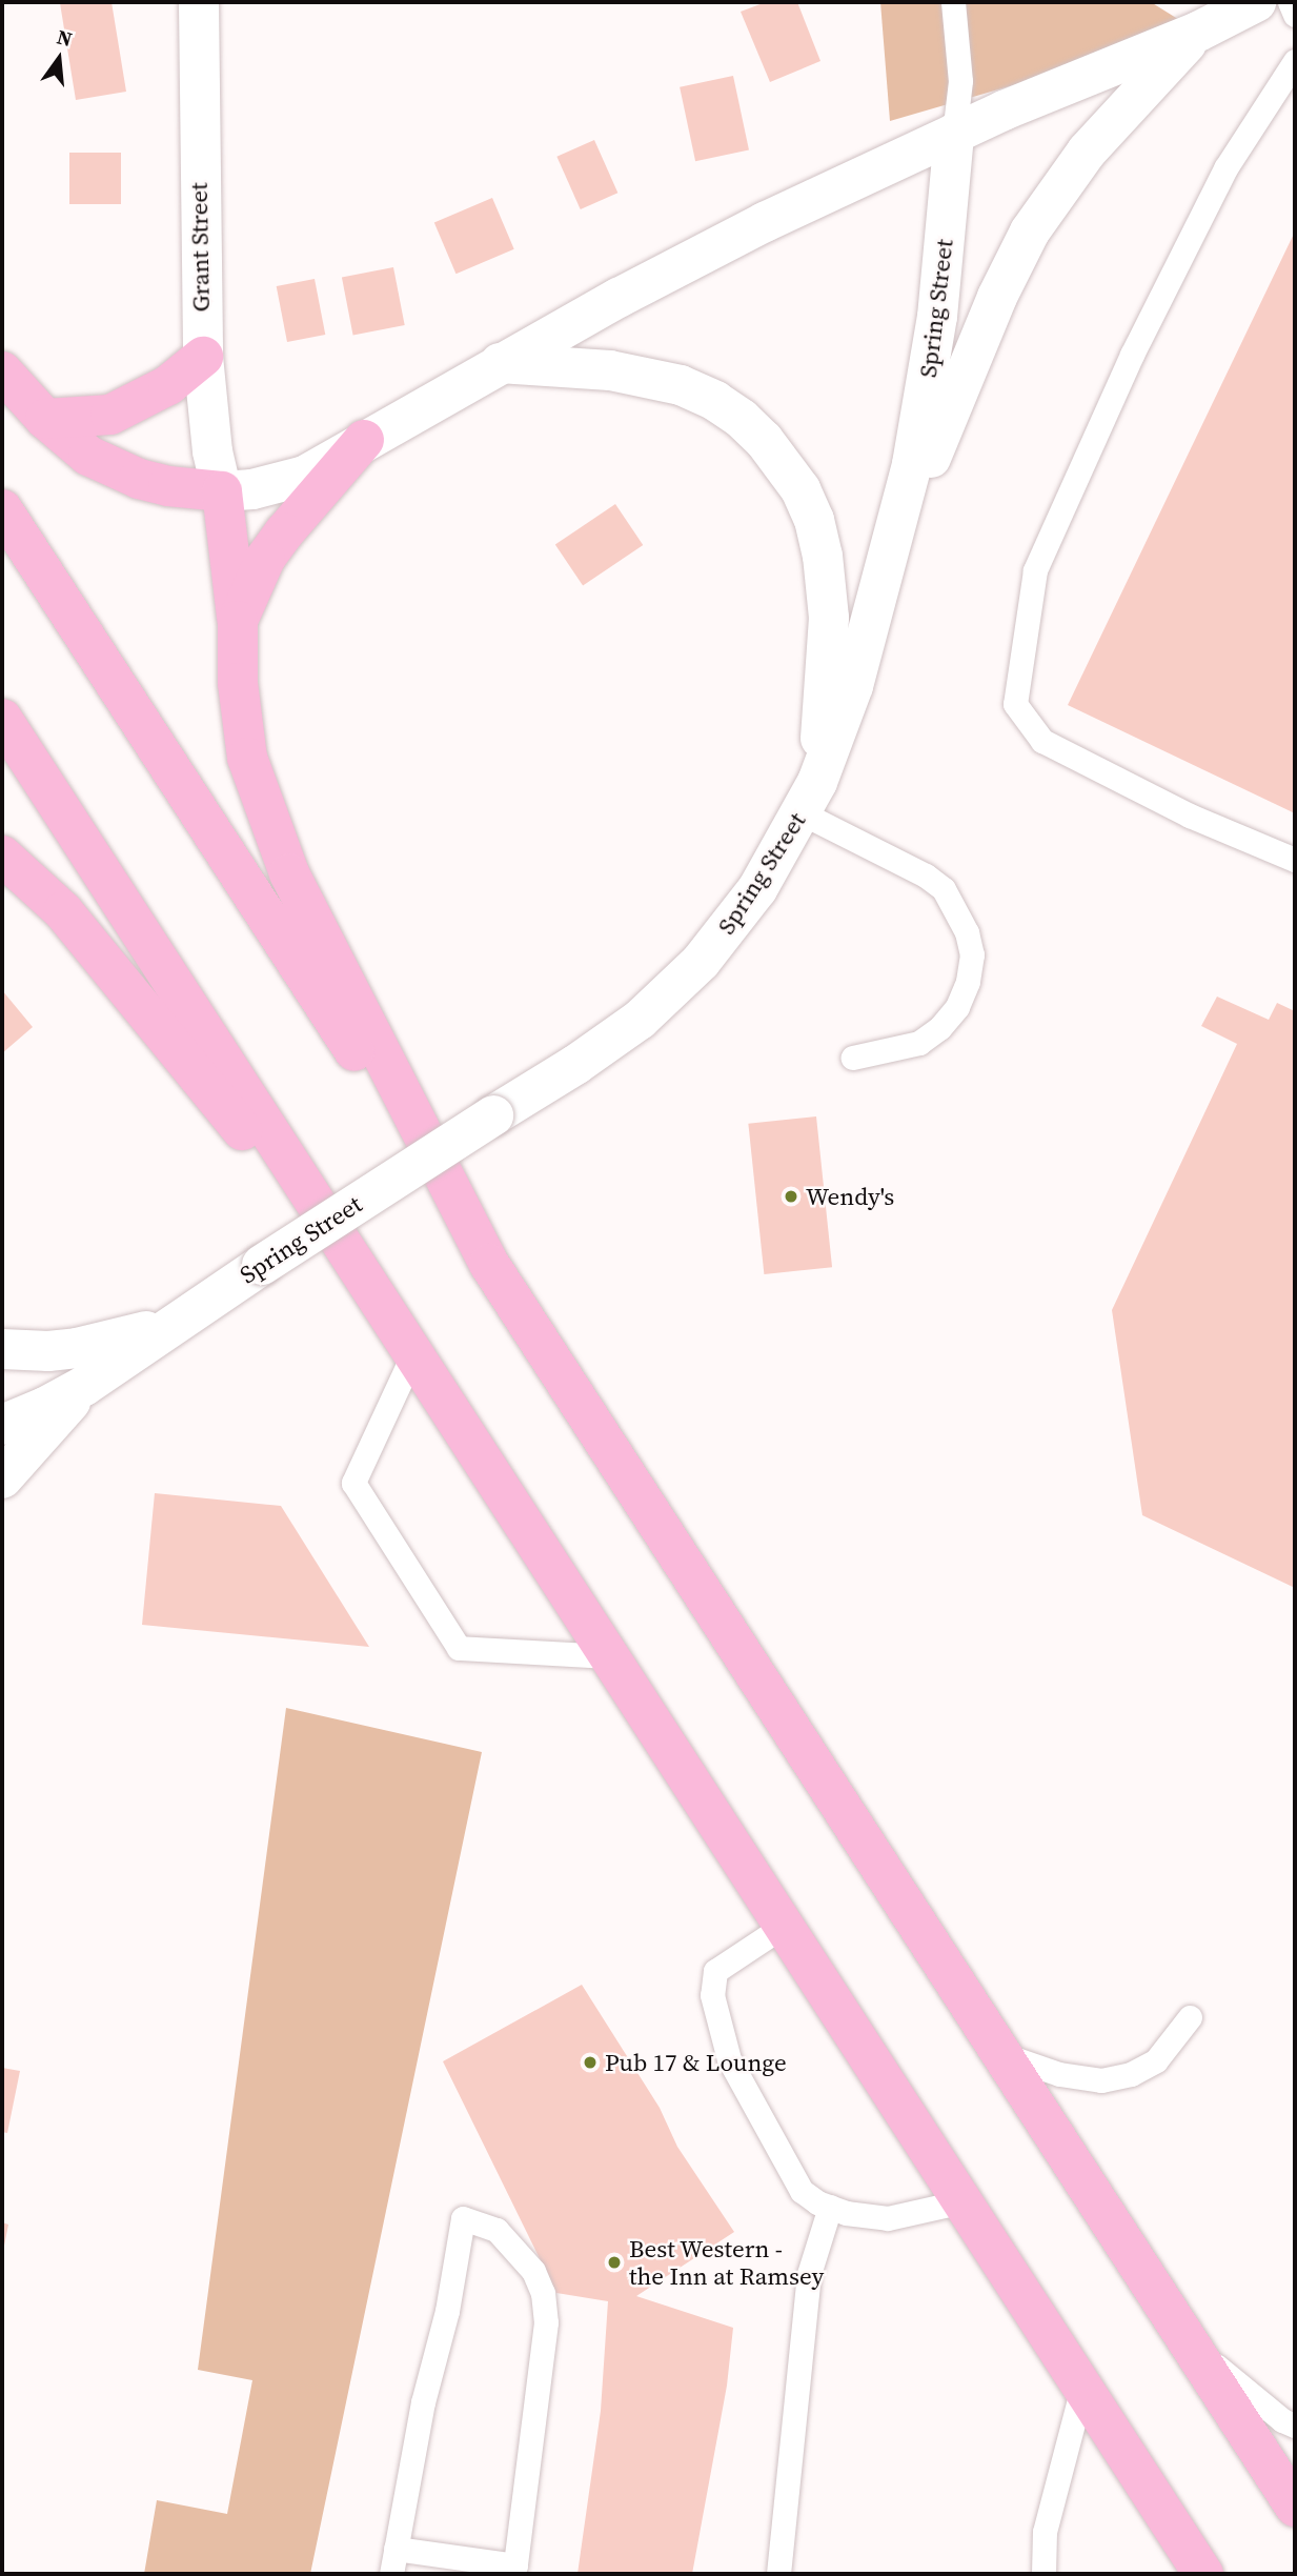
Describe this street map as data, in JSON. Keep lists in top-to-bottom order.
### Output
{
  "streets": {
    "street": ["Grant Street", "Spring Street"]
  },
  "places": ["Wendy's", "Pub 17 & Lounge", "Best Western - the Inn at Ramsey"],
  "north": "top"
}
